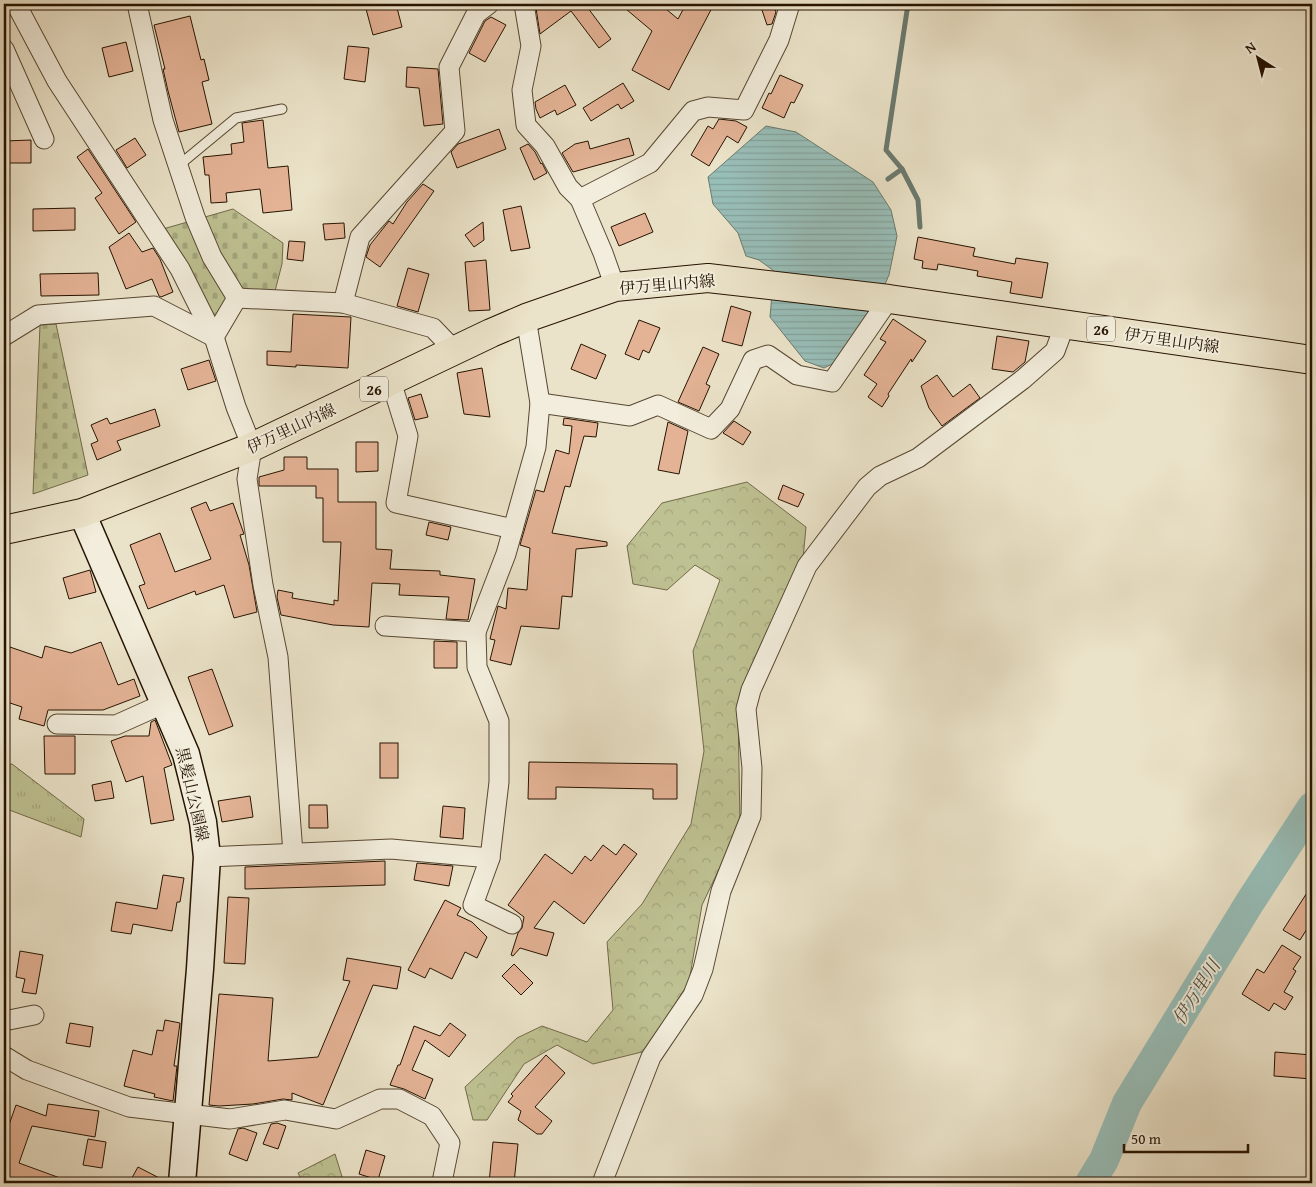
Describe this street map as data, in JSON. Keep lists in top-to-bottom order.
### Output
{
  "streets": {
    "main road": ["伊万里山内線", "26", "黒髪山公園線"]
  },
  "crossings": [
    ["伊万里山内線", "黒髪山公園線"]
  ],
  "water": ["伊万里川"],
  "scale_bar": "50 m",
  "north": "top left"
}
